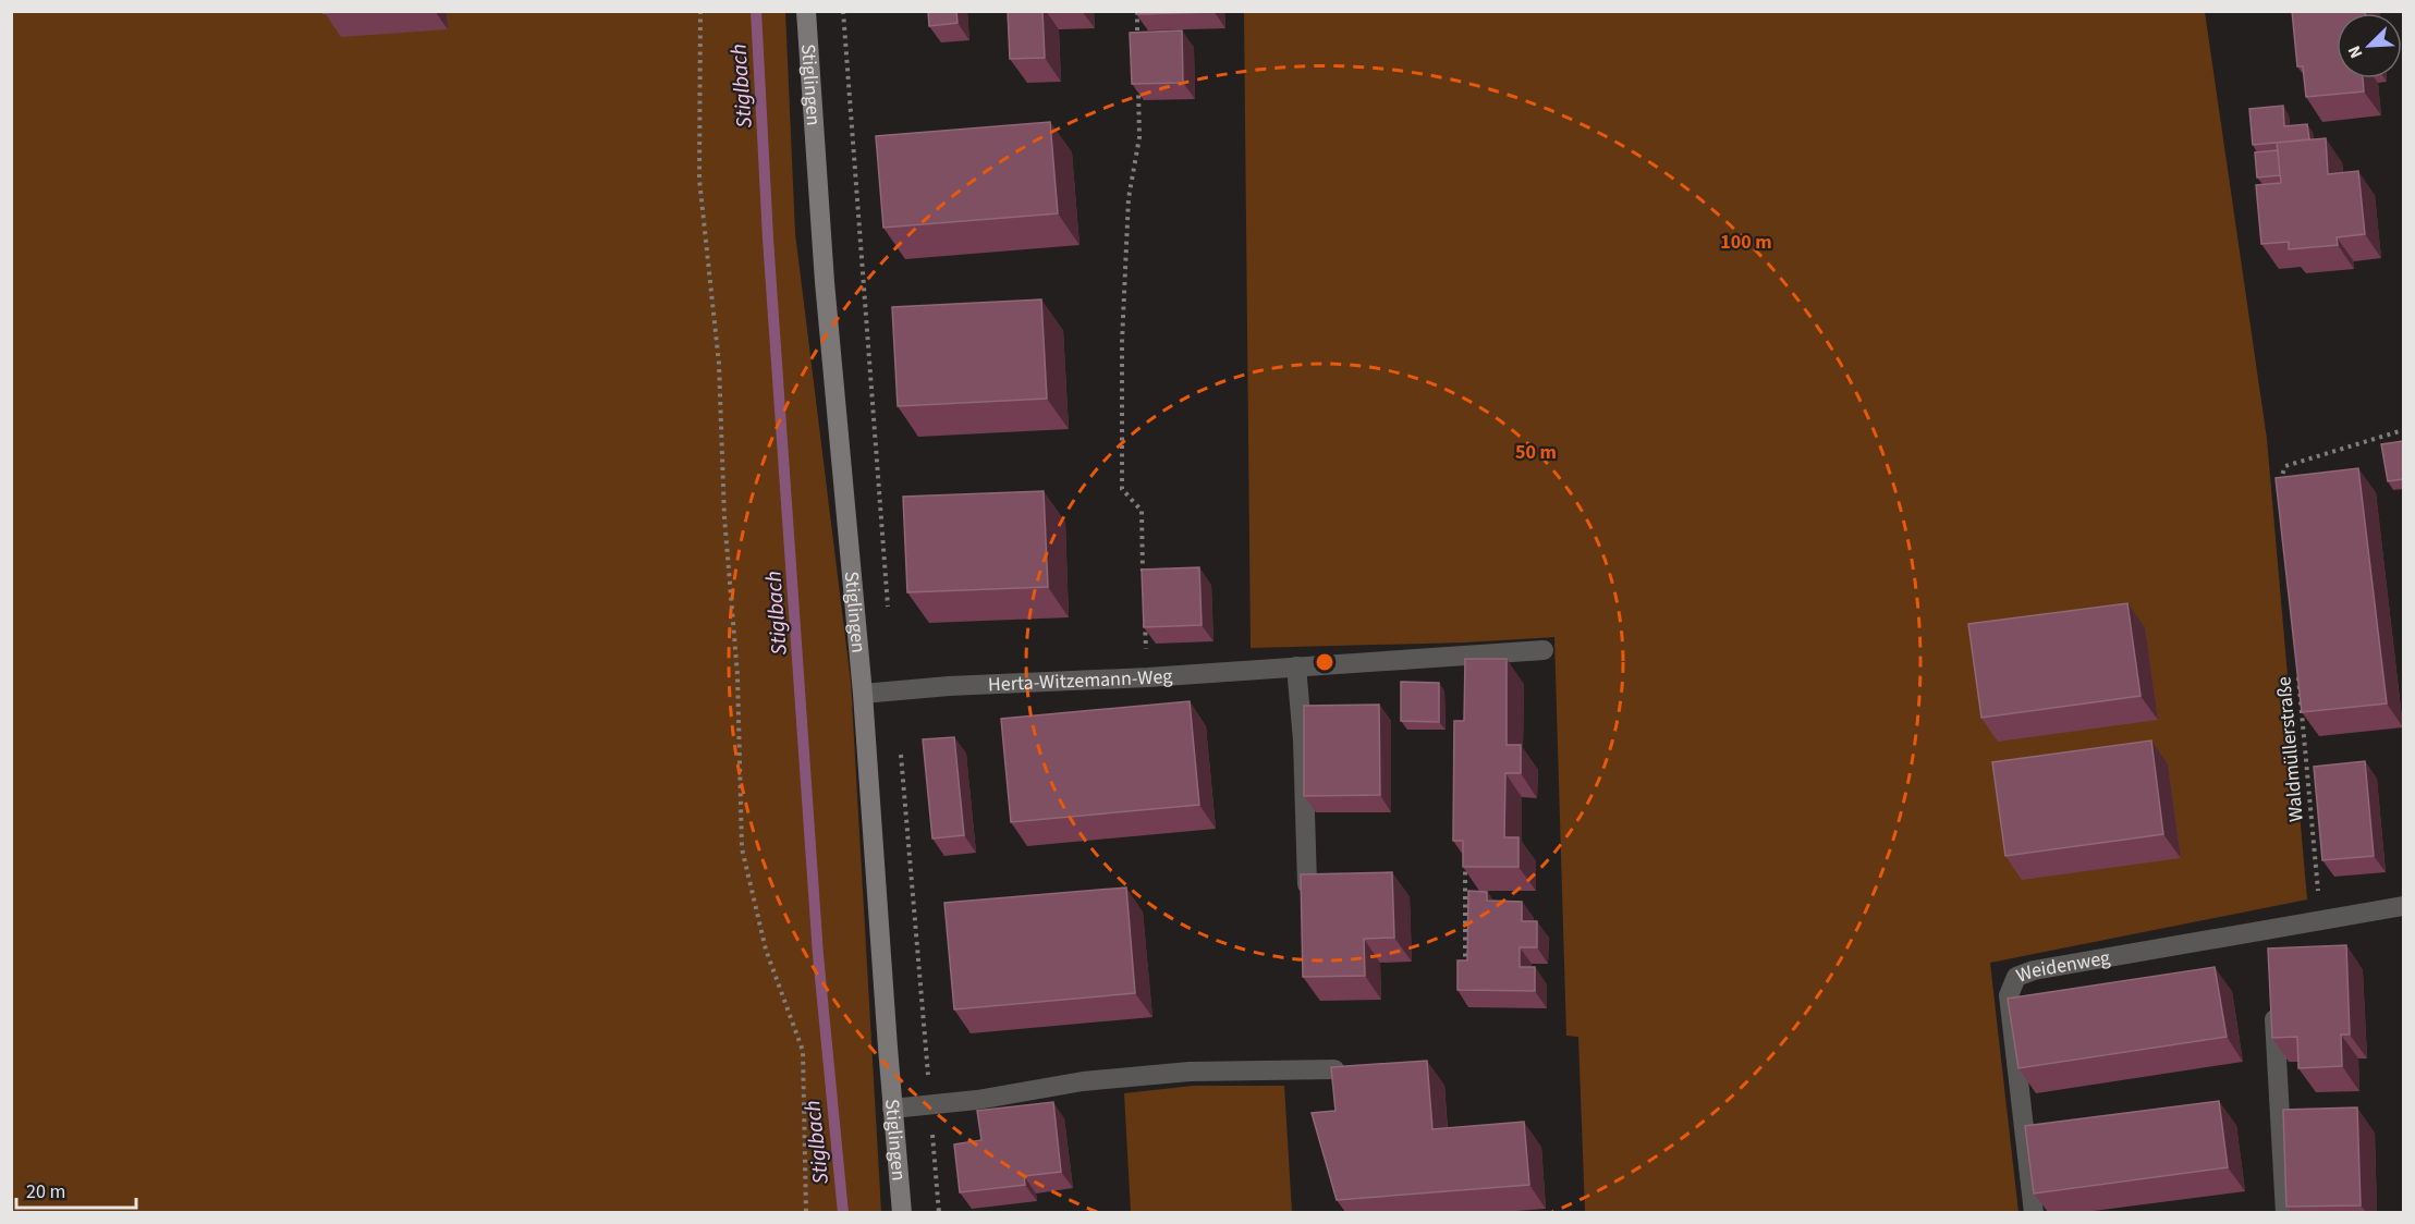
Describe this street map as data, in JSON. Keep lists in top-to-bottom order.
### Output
{
  "streets": {
    "main road": ["Stiglingen"],
    "street": ["Herta-Witzemann-Weg", "Weidenweg"],
    "path": ["Waldmüllerstraße"]
  },
  "crossings": [
    ["Stiglingen", "Herta-Witzemann-Weg"],
    ["Waldmüllerstraße", "Weidenweg"]
  ],
  "water": ["Stiglbach"],
  "scale_bar": "20 m",
  "north": "bottom left",
  "rings": ["100 m", "50 m"]
}
